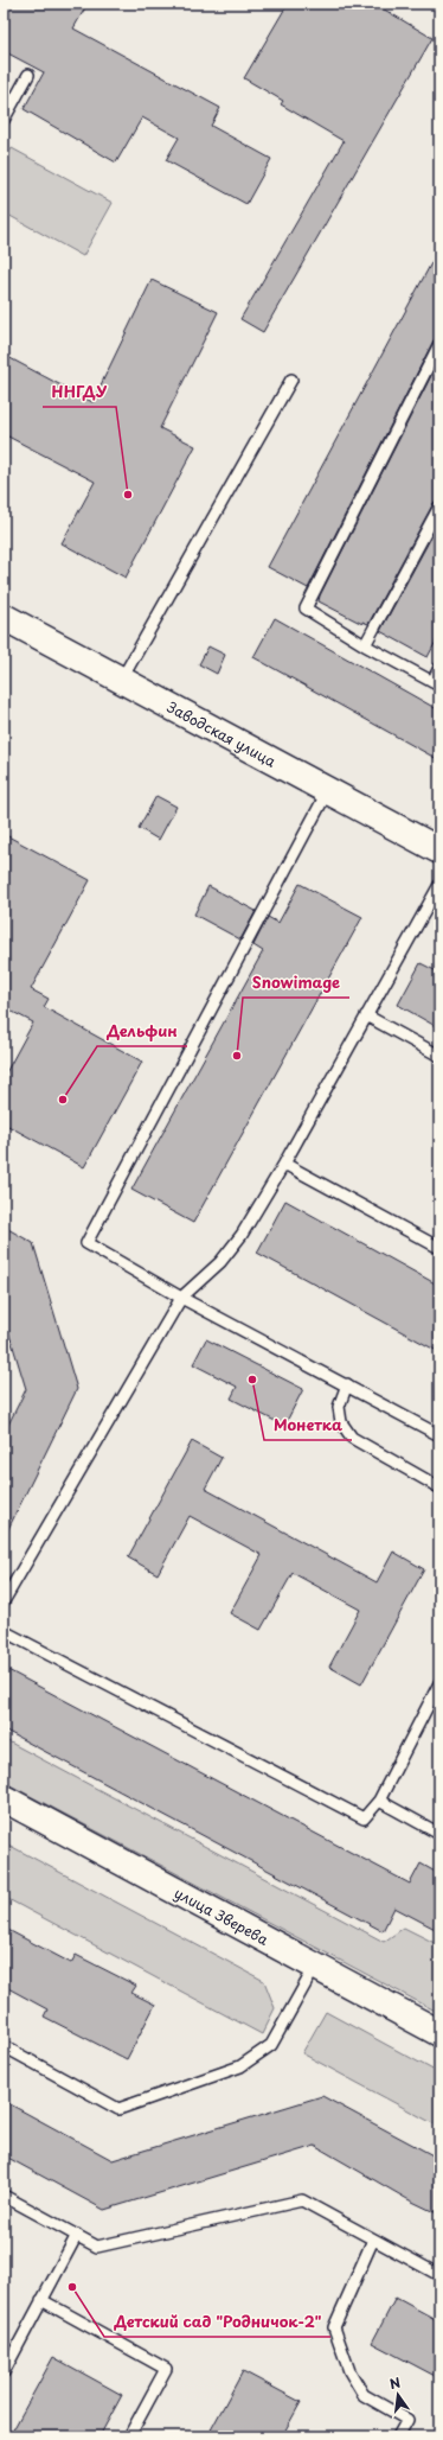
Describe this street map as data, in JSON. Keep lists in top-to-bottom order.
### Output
{
  "streets": {
    "street": ["Заводская улица", "улица Зверева"]
  },
  "places": [
    "ННГДУ",
    "Snowimage",
    "Дельфин",
    "Монетка",
    "Детский сад \"Родничок-2\""
  ],
  "north": "top"
}
